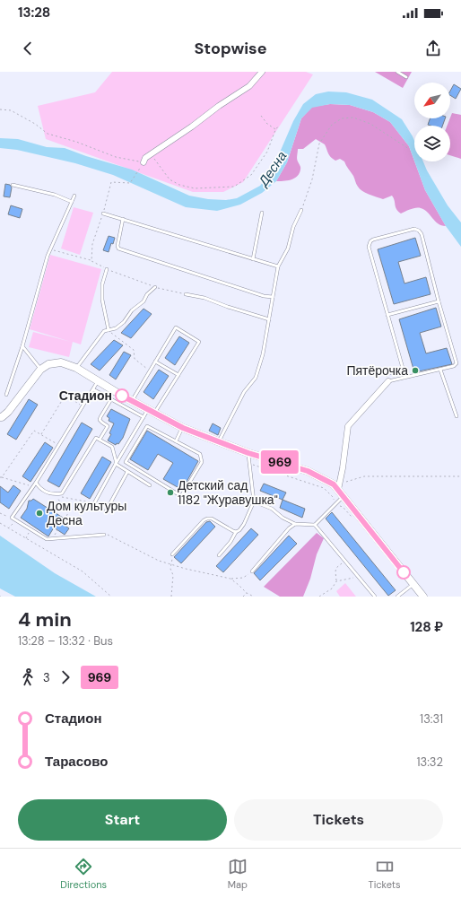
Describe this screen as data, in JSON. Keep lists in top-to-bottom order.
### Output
{
  "water": ["Десна"],
  "places": [
    "Пятёрочка",
    "Стадион",
    "Детский сад 1182 \"Журавушка\"",
    "Дом культуры Десна"
  ],
  "lines": ["bus line 969"],
  "north": "bottom left",
  "page": {
    "status": "13:28",
    "header": "Stopwise",
    "on_map": "969",
    "heading": ["4 min", "13:28 – 13:32 · Bus", "128 ₽"],
    "legs": ["3", "969"],
    "list": [
      {
        "name": "Стадион",
        "value": "13:31"
      },
      {
        "name": "Тарасово",
        "value": "13:32"
      }
    ],
    "buttons": ["Start", "Tickets"],
    "tabs": ["Directions", "Map", "Tickets"]
  }
}
